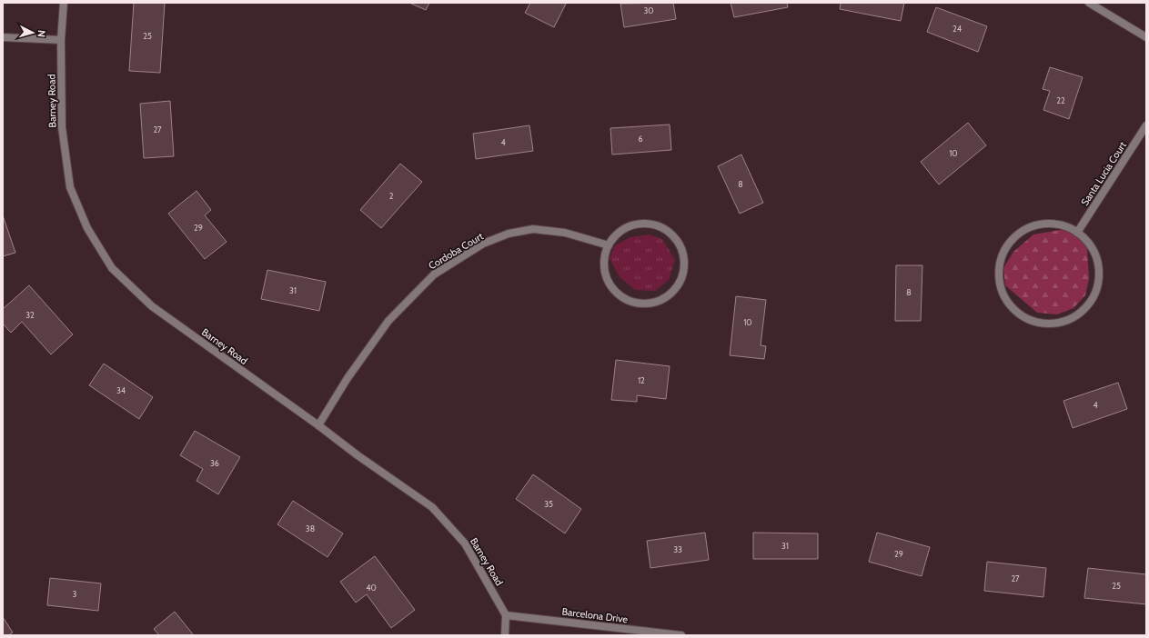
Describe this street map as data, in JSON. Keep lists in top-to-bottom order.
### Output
{
  "streets": {
    "street": [
      "Barney Road",
      "Santa Lucia Court",
      "Cordoba Court",
      "Barcelona Drive"
    ]
  },
  "crossings": [
    ["Barney Road", "Cordoba Court"],
    ["Barney Road", "Barcelona Drive"]
  ],
  "house_numbers": [
    "30",
    "24",
    "25",
    "22",
    "27",
    "6",
    "4",
    "10",
    "8",
    "2",
    "29",
    "31",
    "8",
    "32",
    "10",
    "12",
    "34",
    "4",
    "36",
    "35",
    "38",
    "31",
    "33",
    "29",
    "27",
    "25",
    "40",
    "3"
  ],
  "north": "right"
}
